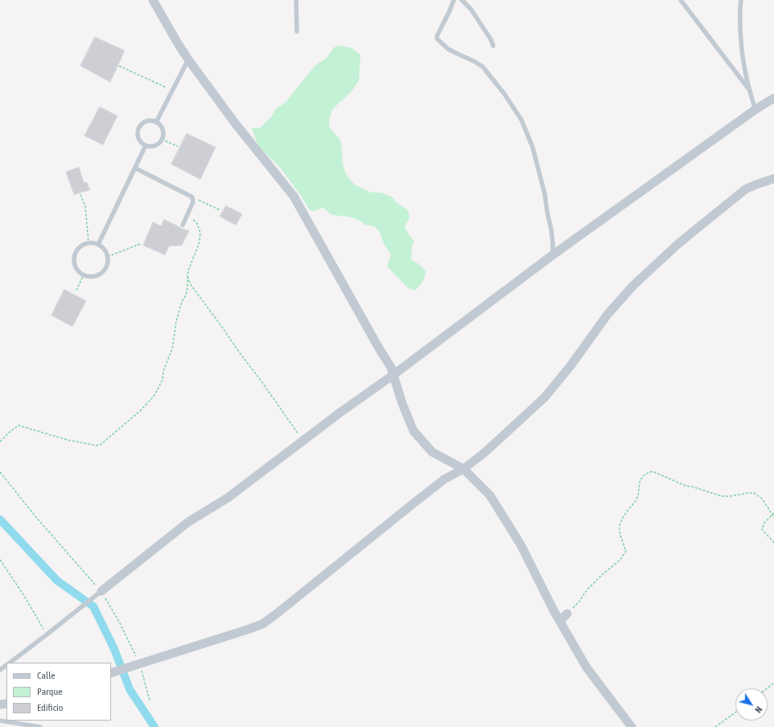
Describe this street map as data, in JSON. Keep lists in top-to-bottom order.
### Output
{
  "legend": ["Calle", "Parque", "Edificio"],
  "north": "bottom right"
}
